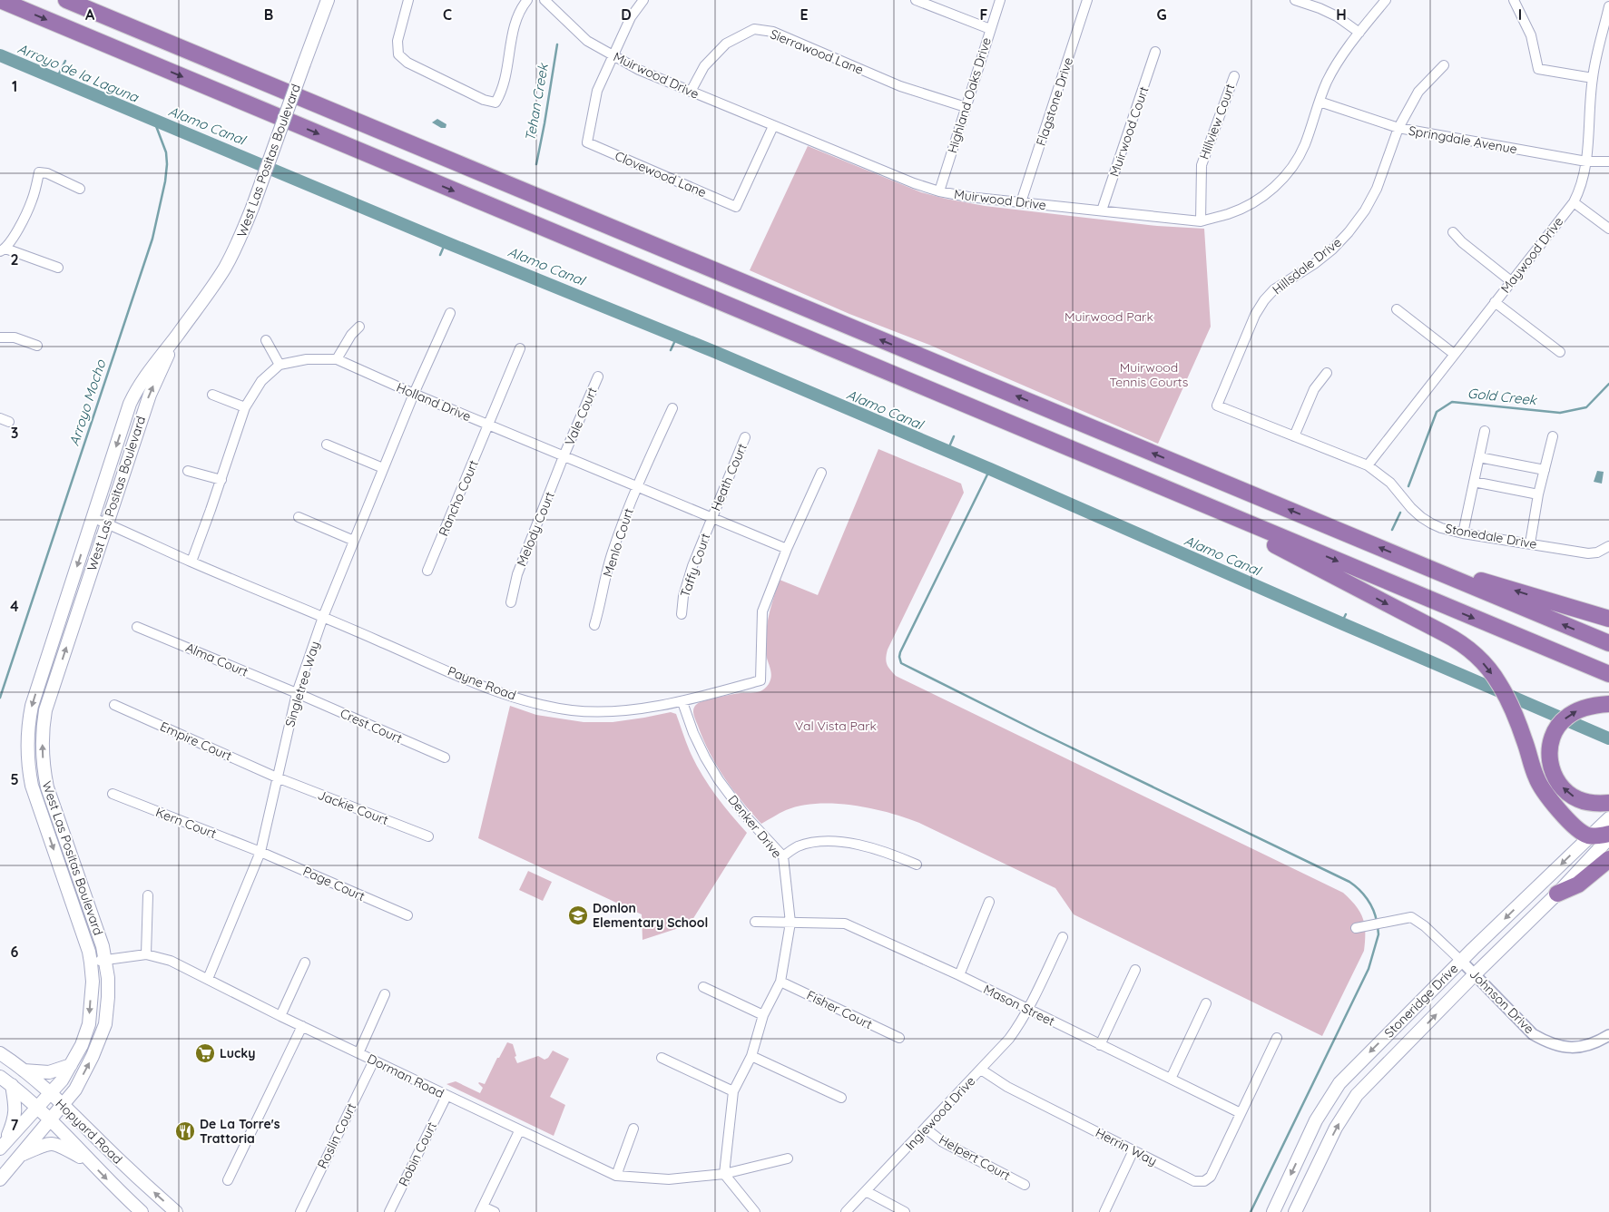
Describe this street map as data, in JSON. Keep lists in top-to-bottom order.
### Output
{
  "streets": {
    "main road": ["West Las Positas Boulevard", "Stoneridge Drive", "Hopyard Road"],
    "street": [
      "Sierrawood Lane",
      "Muirwood Drive",
      "Highland Oaks Drive",
      "Flagstone Drive",
      "Hillview Court",
      "Muirwood Court",
      "Springdale Avenue",
      "Clovewood Lane",
      "Maywood Drive",
      "Hillsdale Drive",
      "Holland Drive",
      "Vale Court",
      "Heath Court",
      "Rancho Court",
      "Melody Court",
      "Stonedale Drive",
      "Menlo Court",
      "Taffy Court",
      "Alma Court",
      "Payne Road",
      "Singletree Way",
      "Crest Court",
      "Empire Court",
      "Jackie Court",
      "Kern Court",
      "Denker Drive",
      "Page Court",
      "Johnson Drive",
      "Mason Street",
      "Fisher Court",
      "Dorman Road",
      "Inglewood Drive",
      "Roslin Court",
      "Herrin Way",
      "Robin Court",
      "Helpert Court"
    ]
  },
  "crossings": [
    ["Sierrawood Lane", "Muirwood Drive"],
    ["Sierrawood Lane", "Highland Oaks Drive"],
    ["Muirwood Drive", "Highland Oaks Drive"],
    ["Muirwood Drive", "Flagstone Drive"],
    ["Muirwood Drive", "Hillview Court"],
    ["Muirwood Drive", "Muirwood Court"],
    ["Muirwood Drive", "Springdale Avenue"],
    ["Muirwood Drive", "Clovewood Lane"],
    ["Springdale Avenue", "Maywood Drive"],
    ["Springdale Avenue", "Hillsdale Drive"],
    ["West Las Positas Boulevard", "Payne Road"],
    ["West Las Positas Boulevard", "Dorman Road"],
    ["West Las Positas Boulevard", "Hopyard Road"],
    ["Maywood Drive", "Stonedale Drive"],
    ["Hillsdale Drive", "Stonedale Drive"],
    ["Holland Drive", "Vale Court"],
    ["Holland Drive", "Heath Court"],
    ["Holland Drive", "Rancho Court"],
    ["Holland Drive", "Melody Court"],
    ["Holland Drive", "Menlo Court"],
    ["Holland Drive", "Taffy Court"],
    ["Holland Drive", "Payne Road"],
    ["Holland Drive", "Singletree Way"],
    ["Vale Court", "Melody Court"],
    ["Heath Court", "Taffy Court"],
    ["Alma Court", "Singletree Way"],
    ["Alma Court", "Crest Court"],
    ["Payne Road", "Singletree Way"],
    ["Payne Road", "Denker Drive"],
    ["Singletree Way", "Crest Court"],
    ["Singletree Way", "Empire Court"],
    ["Singletree Way", "Jackie Court"],
    ["Singletree Way", "Kern Court"],
    ["Singletree Way", "Page Court"],
    ["Singletree Way", "Dorman Road"],
    ["Empire Court", "Jackie Court"],
    ["Kern Court", "Page Court"],
    ["Denker Drive", "Mason Street"],
    ["Denker Drive", "Fisher Court"],
    ["Denker Drive", "Dorman Road"],
    ["Stoneridge Drive", "Johnson Drive"],
    ["Mason Street", "Inglewood Drive"],
    ["Mason Street", "Herrin Way"],
    ["Dorman Road", "Roslin Court"],
    ["Dorman Road", "Robin Court"],
    ["Inglewood Drive", "Herrin Way"],
    ["Inglewood Drive", "Helpert Court"]
  ],
  "water": [
    "Arroyo de la Laguna",
    "Tehan Creek",
    "Alamo Canal",
    "Gold Creek",
    "Arroyo Mocho"
  ],
  "parks": ["Muirwood Park", "Muirwood Tennis Courts", "Val Vista Park"],
  "places": {
    "school or university": ["Donlon Elementary School"],
    "supermarket": ["Lucky"],
    "restaurant": ["De La Torre's Trattoria"]
  },
  "grid": {
    "columns": [
      "A",
      "B",
      "C",
      "D",
      "E",
      "F",
      "G",
      "H",
      "I"
    ],
    "rows": [
      "1",
      "2",
      "3",
      "4",
      "5",
      "6",
      "7"
    ]
  }
}
